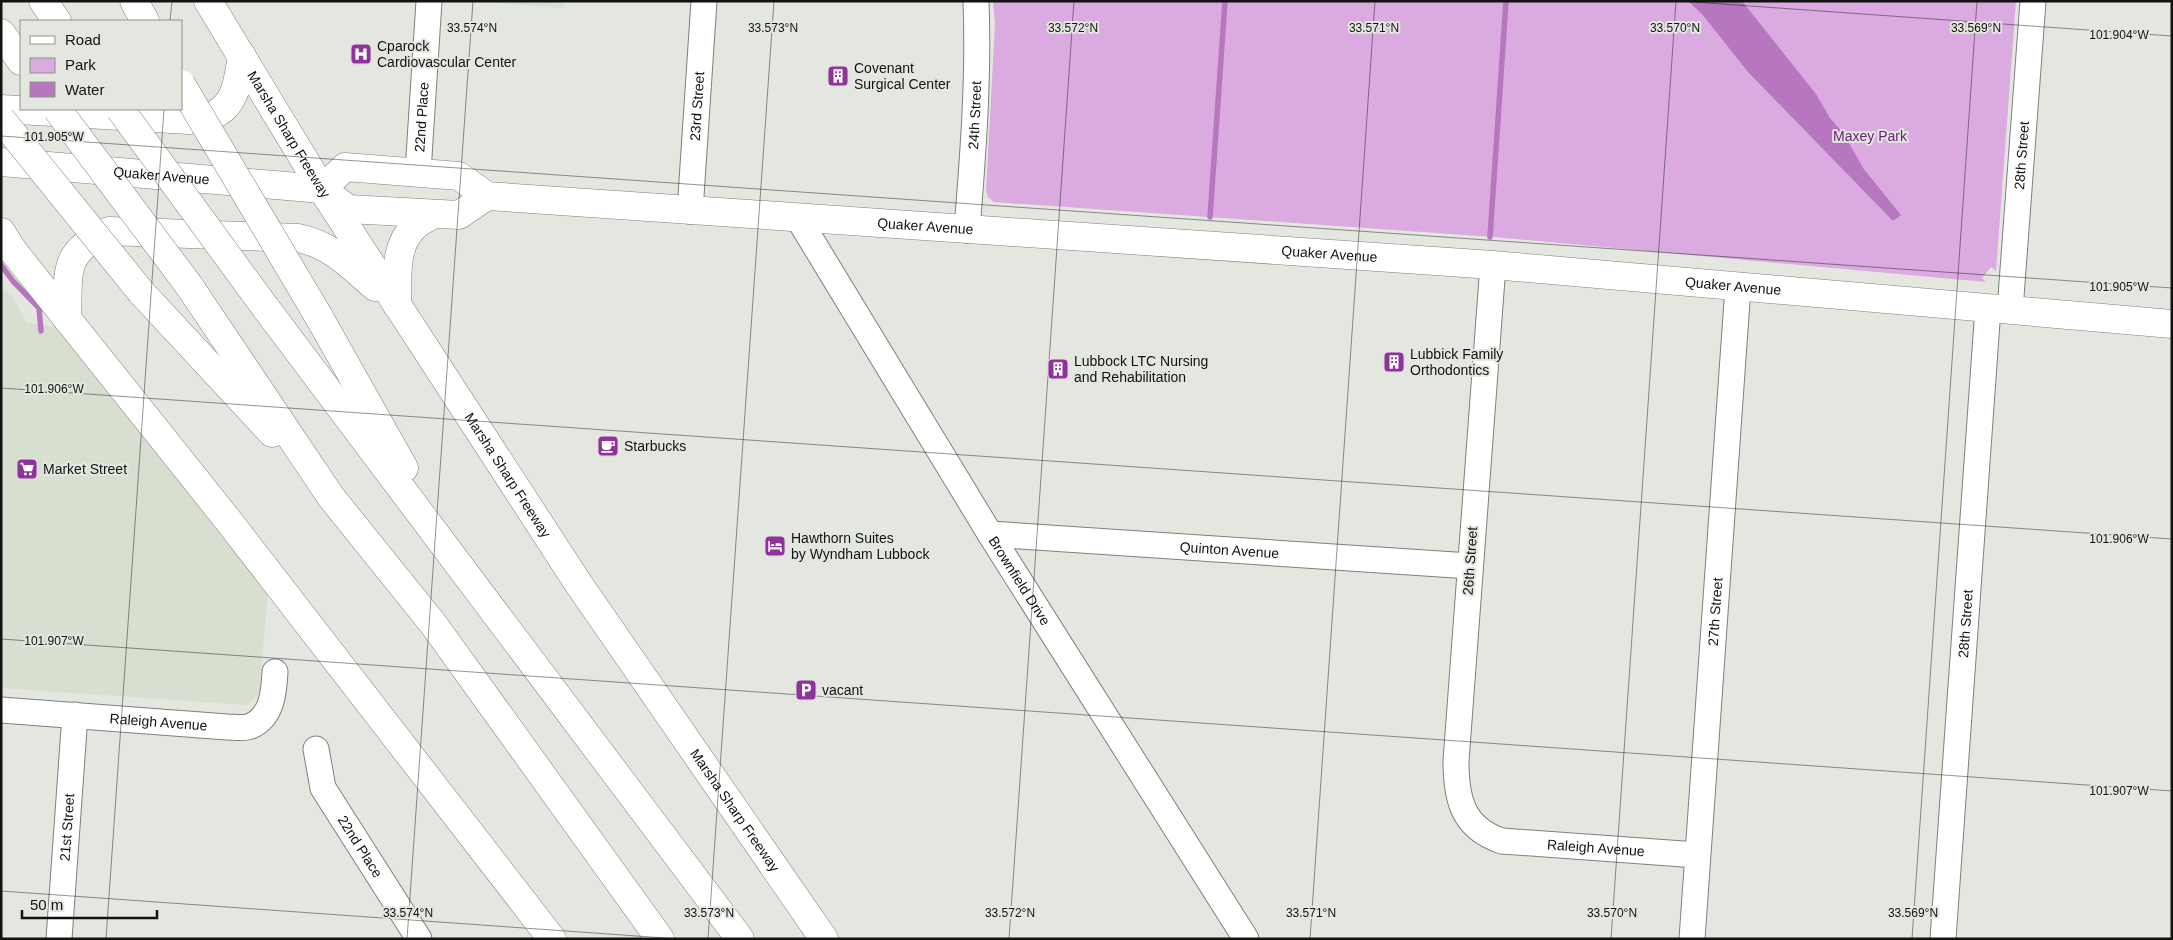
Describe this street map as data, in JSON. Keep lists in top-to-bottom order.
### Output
{
  "streets": {
    "main road": ["Marsha Sharp Freeway", "Quaker Avenue"],
    "street": [
      "23rd Street",
      "24th Street",
      "22nd Place",
      "28th Street",
      "Quinton Avenue",
      "26th Street",
      "Brownfield Drive",
      "27th Street",
      "Raleigh Avenue",
      "21st Street"
    ]
  },
  "crossings": [
    ["23rd Street", "Quaker Avenue"],
    ["24th Street", "Quaker Avenue"],
    ["Marsha Sharp Freeway", "Quaker Avenue"],
    ["28th Street", "Quaker Avenue"],
    ["Quaker Avenue", "26th Street"],
    ["Quaker Avenue", "Brownfield Drive"],
    ["Quaker Avenue", "27th Street"],
    ["Quinton Avenue", "26th Street"],
    ["Quinton Avenue", "Brownfield Drive"],
    ["26th Street", "Raleigh Avenue"],
    ["27th Street", "Raleigh Avenue"],
    ["Raleigh Avenue", "21st Street"]
  ],
  "parks": ["Maxey Park"],
  "places": {
    "hospital": ["Cparock Cardiovascular Center"],
    "building": ["Covenant Surgical Center", "Lubbick Family Orthodontics", "Lubbock LTC Nursing and Rehabilitation"],
    "cafe": ["Starbucks"],
    "supermarket": ["Market Street"],
    "hotel": ["Hawthorn Suites by Wyndham Lubbock"],
    "parking": ["vacant"]
  },
  "legend": ["Road", "Park", "Water"],
  "scale_bar": "50 m",
  "coordinates": [
    "33.574°N",
    "33.573°N",
    "33.572°N",
    "33.571°N",
    "33.570°N",
    "33.569°N",
    "101.904°W",
    "101.905°W",
    "101.906°W",
    "101.907°W"
  ]
}
